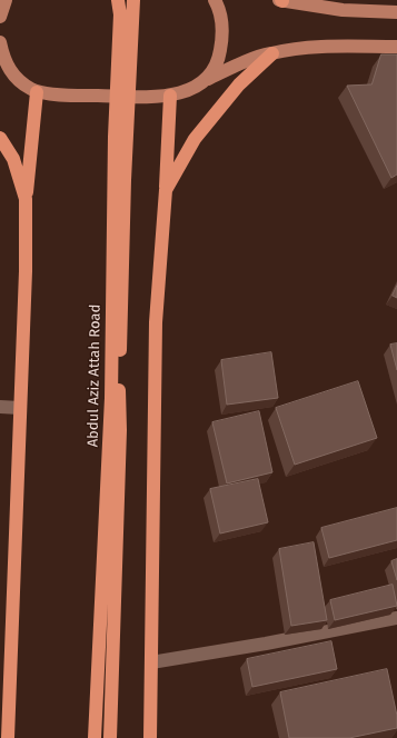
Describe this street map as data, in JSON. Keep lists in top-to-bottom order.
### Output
{
  "streets": {
    "highway": ["Abdul Aziz Attah Road"]
  }
}
